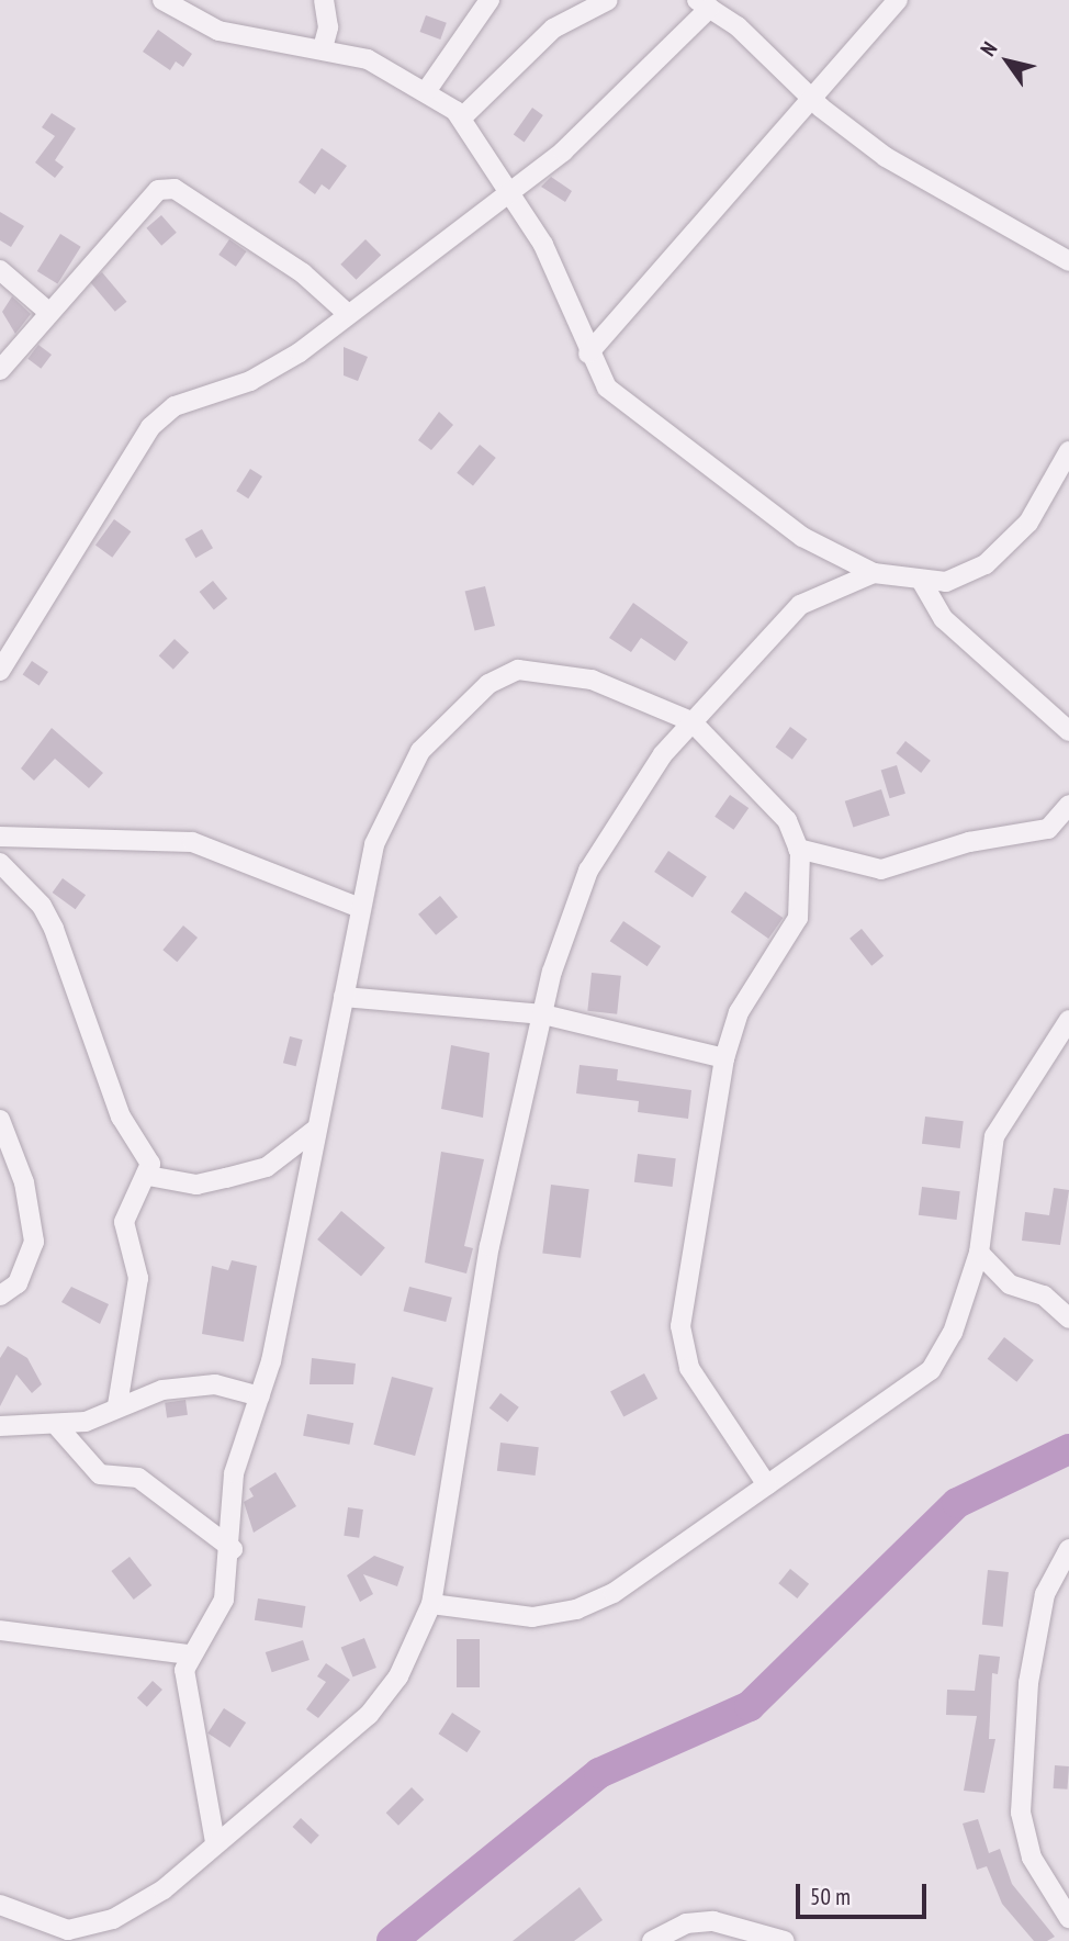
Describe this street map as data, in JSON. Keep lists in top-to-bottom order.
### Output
{
  "scale_bar": "50 m",
  "north": "top left"
}
